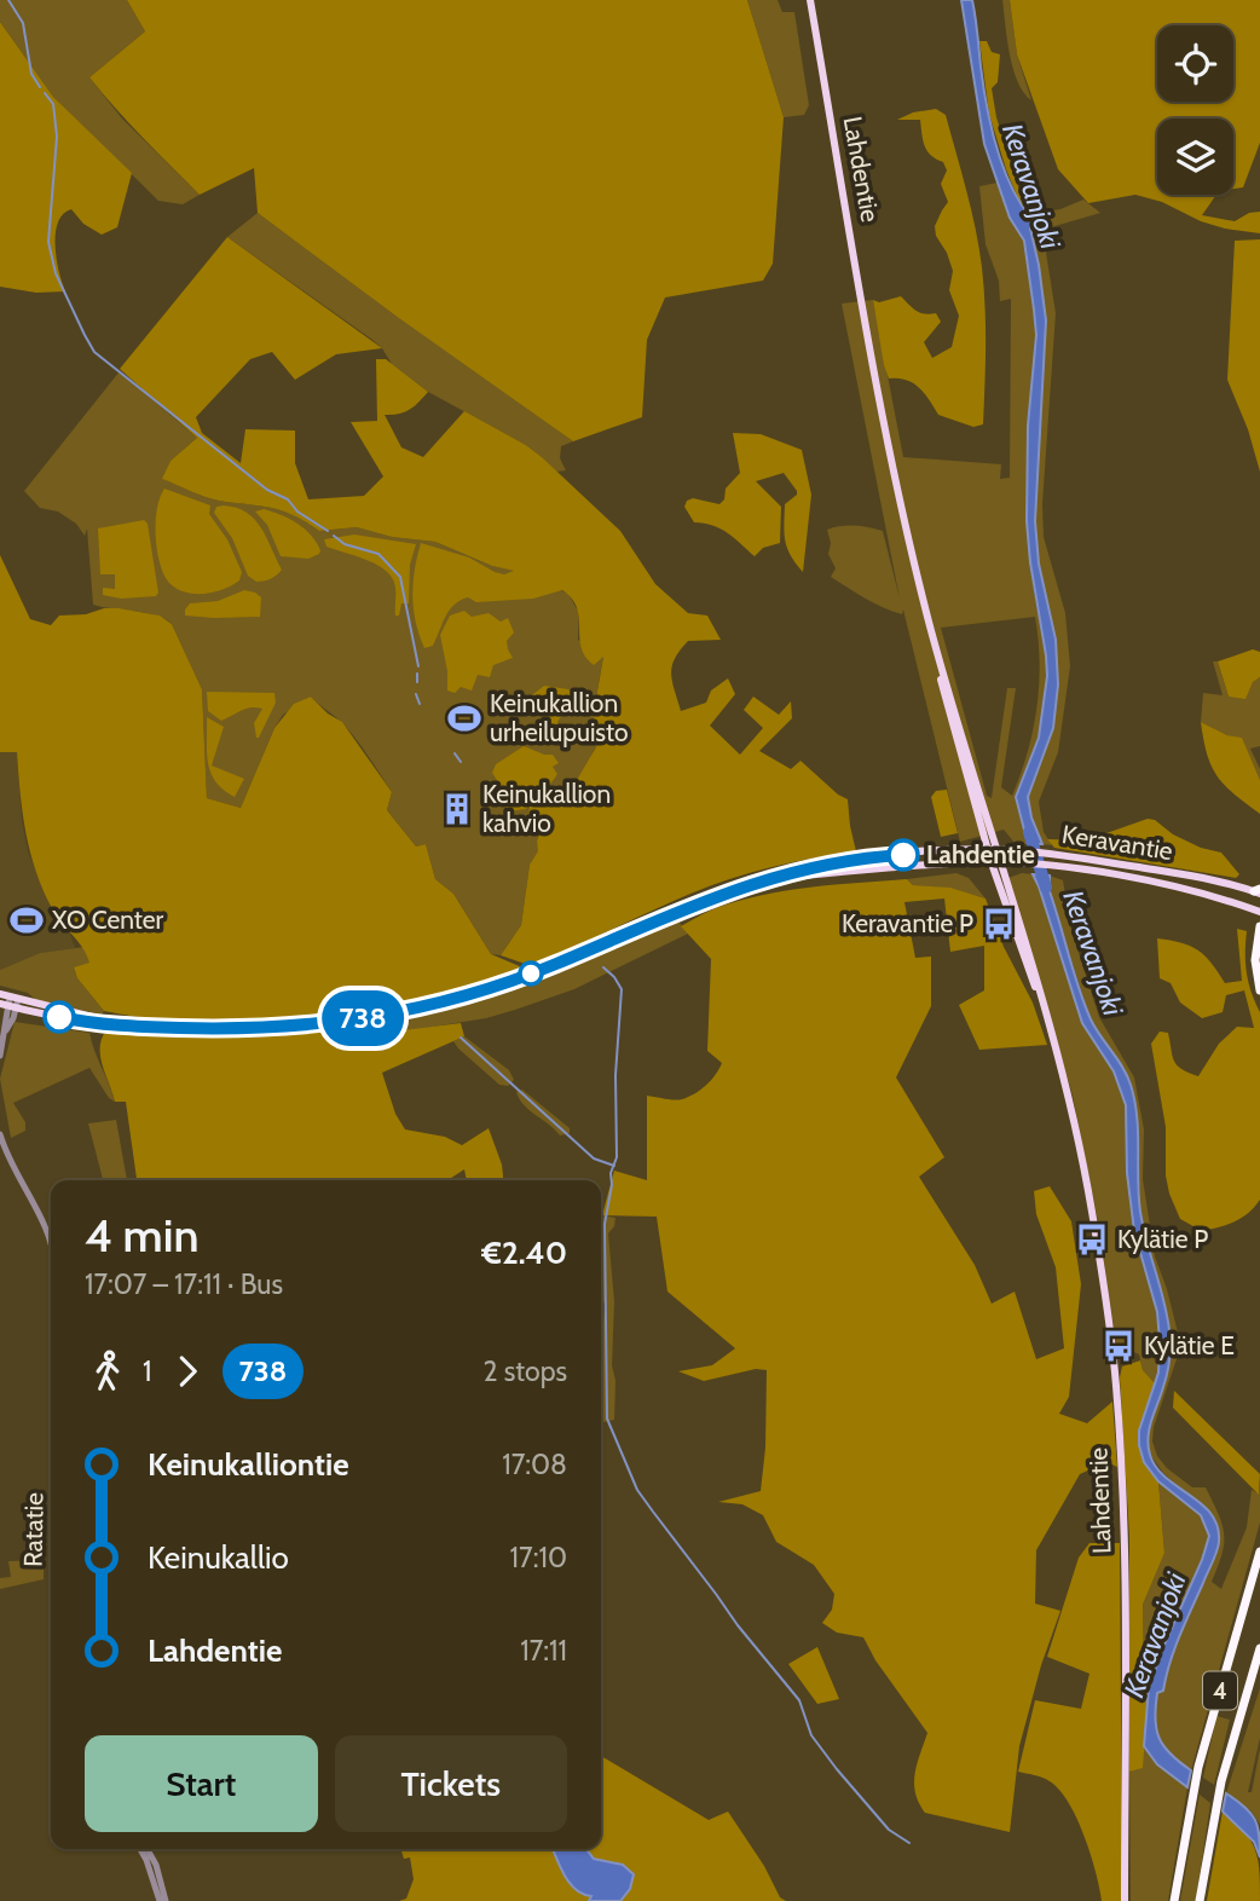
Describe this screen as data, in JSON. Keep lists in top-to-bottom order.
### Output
{
  "streets": {
    "highway": ["4"],
    "main road": ["Lahdentie", "Keravantie"]
  },
  "crossings": [
    ["Lahdentie", "Keravantie"]
  ],
  "water": ["Keravanjoki"],
  "places": {
    "sports": ["Keinukallion urheilupuisto", "XO Center"],
    "building": ["Keinukallion kahvio"],
    "other": ["Lahdentie"],
    "bus stop": ["Keravantie P", "Kylätie P", "Kylätie E"]
  },
  "lines": ["bus line 738"],
  "page": {
    "on_map": "738",
    "heading": ["4 min", "17:07 – 17:11 · Bus", "€2.40"],
    "legs": ["1", "738", "2 stops"],
    "list": [
      {
        "name": "Keinukalliontie",
        "value": "17:08"
      },
      {
        "name": "Keinukallio",
        "value": "17:10"
      },
      {
        "name": "Lahdentie",
        "value": "17:11"
      }
    ],
    "buttons": ["Start", "Tickets"]
  }
}
